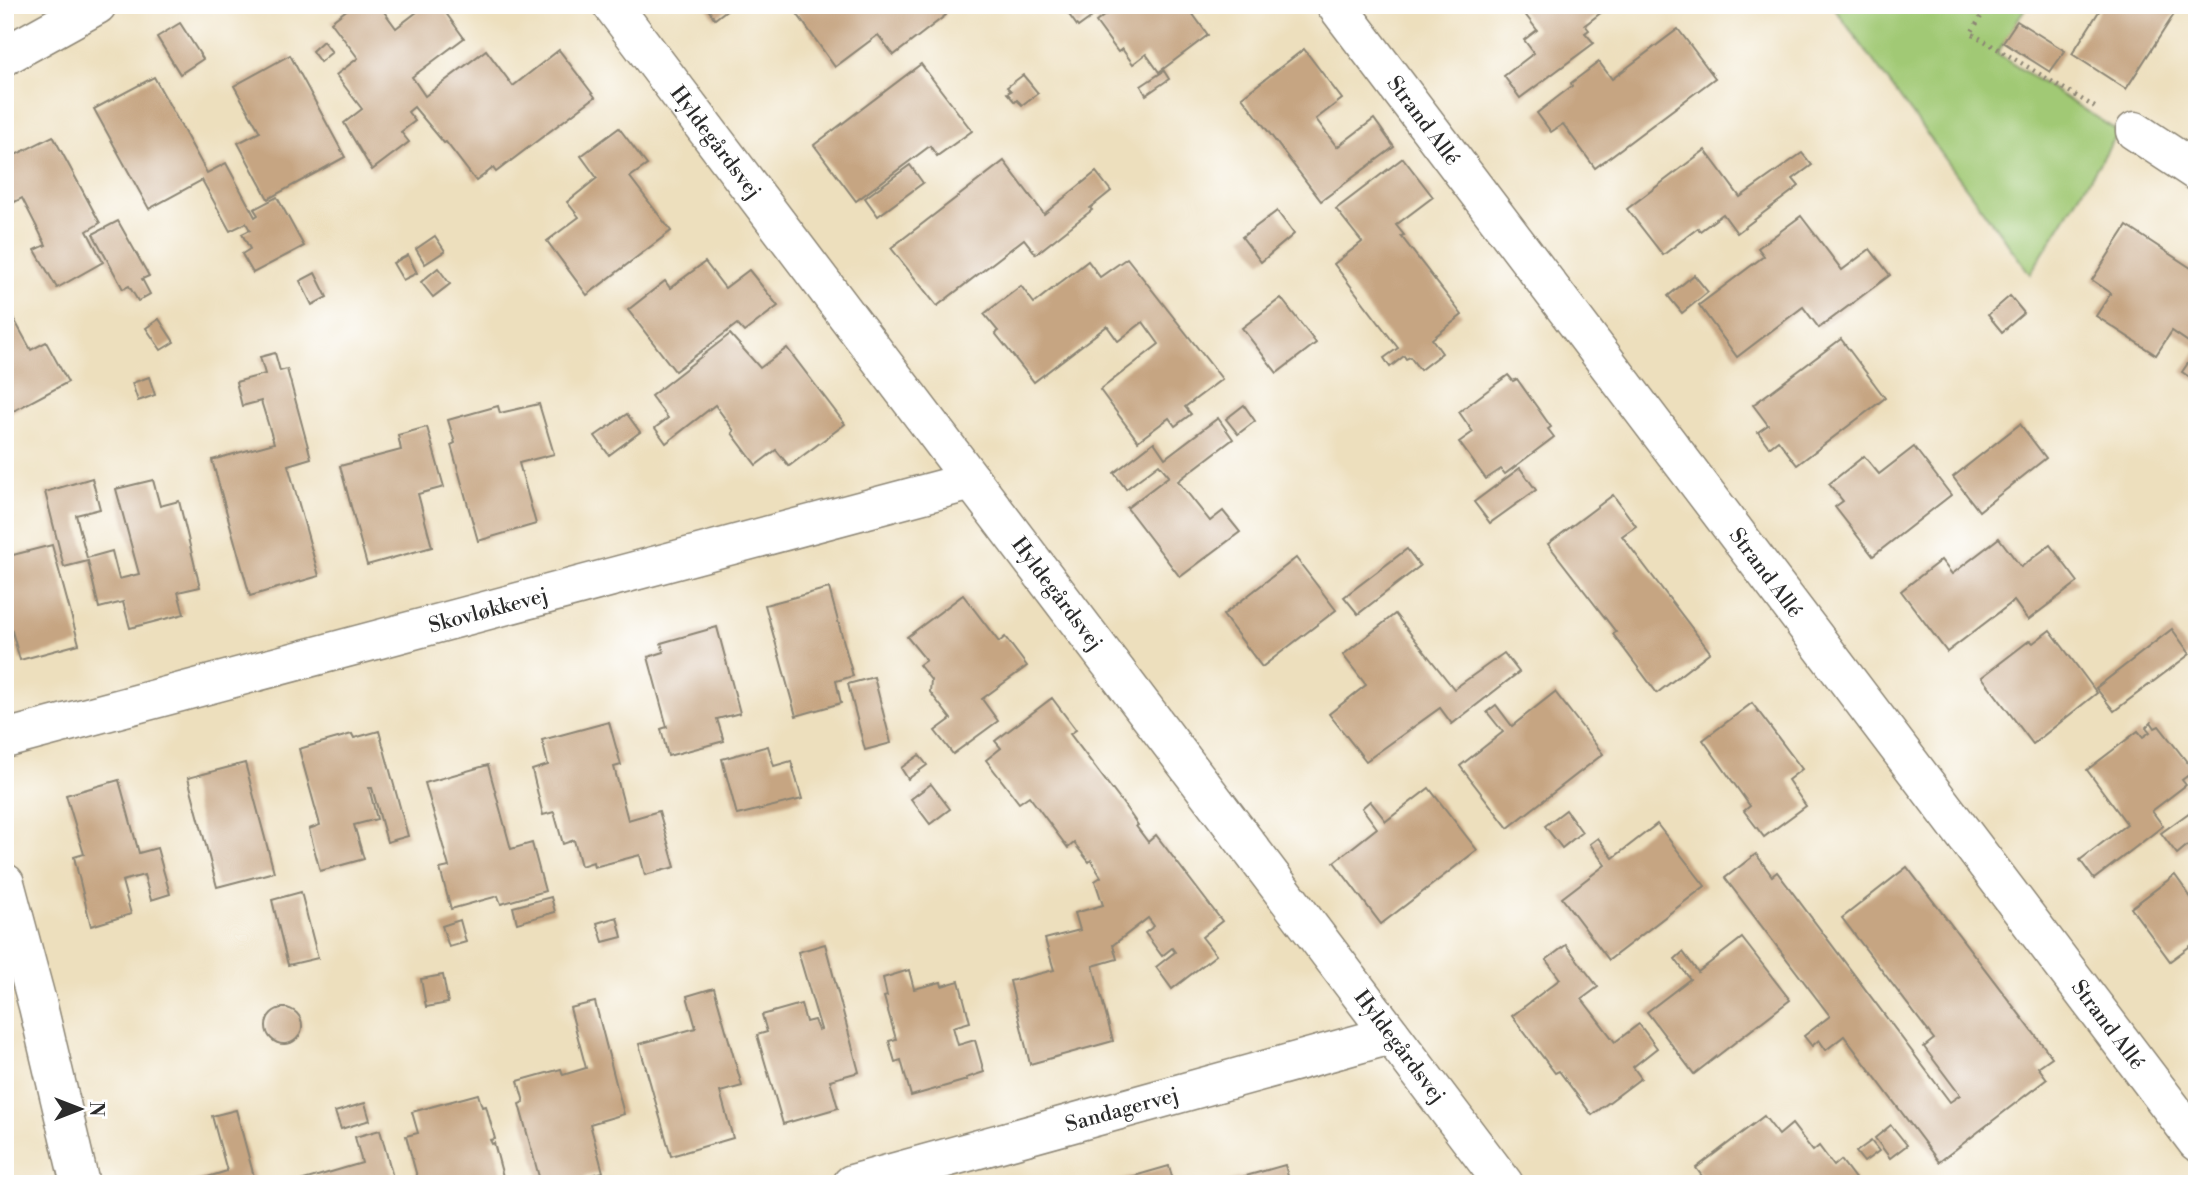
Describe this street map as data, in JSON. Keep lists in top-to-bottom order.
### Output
{
  "streets": {
    "street": [
      "Strand Allé",
      "Hyldegårdsvej",
      "Skovløkkevej",
      "Sandagervej"
    ]
  },
  "crossings": [
    ["Hyldegårdsvej", "Skovløkkevej"],
    ["Hyldegårdsvej", "Sandagervej"]
  ],
  "north": "right"
}
